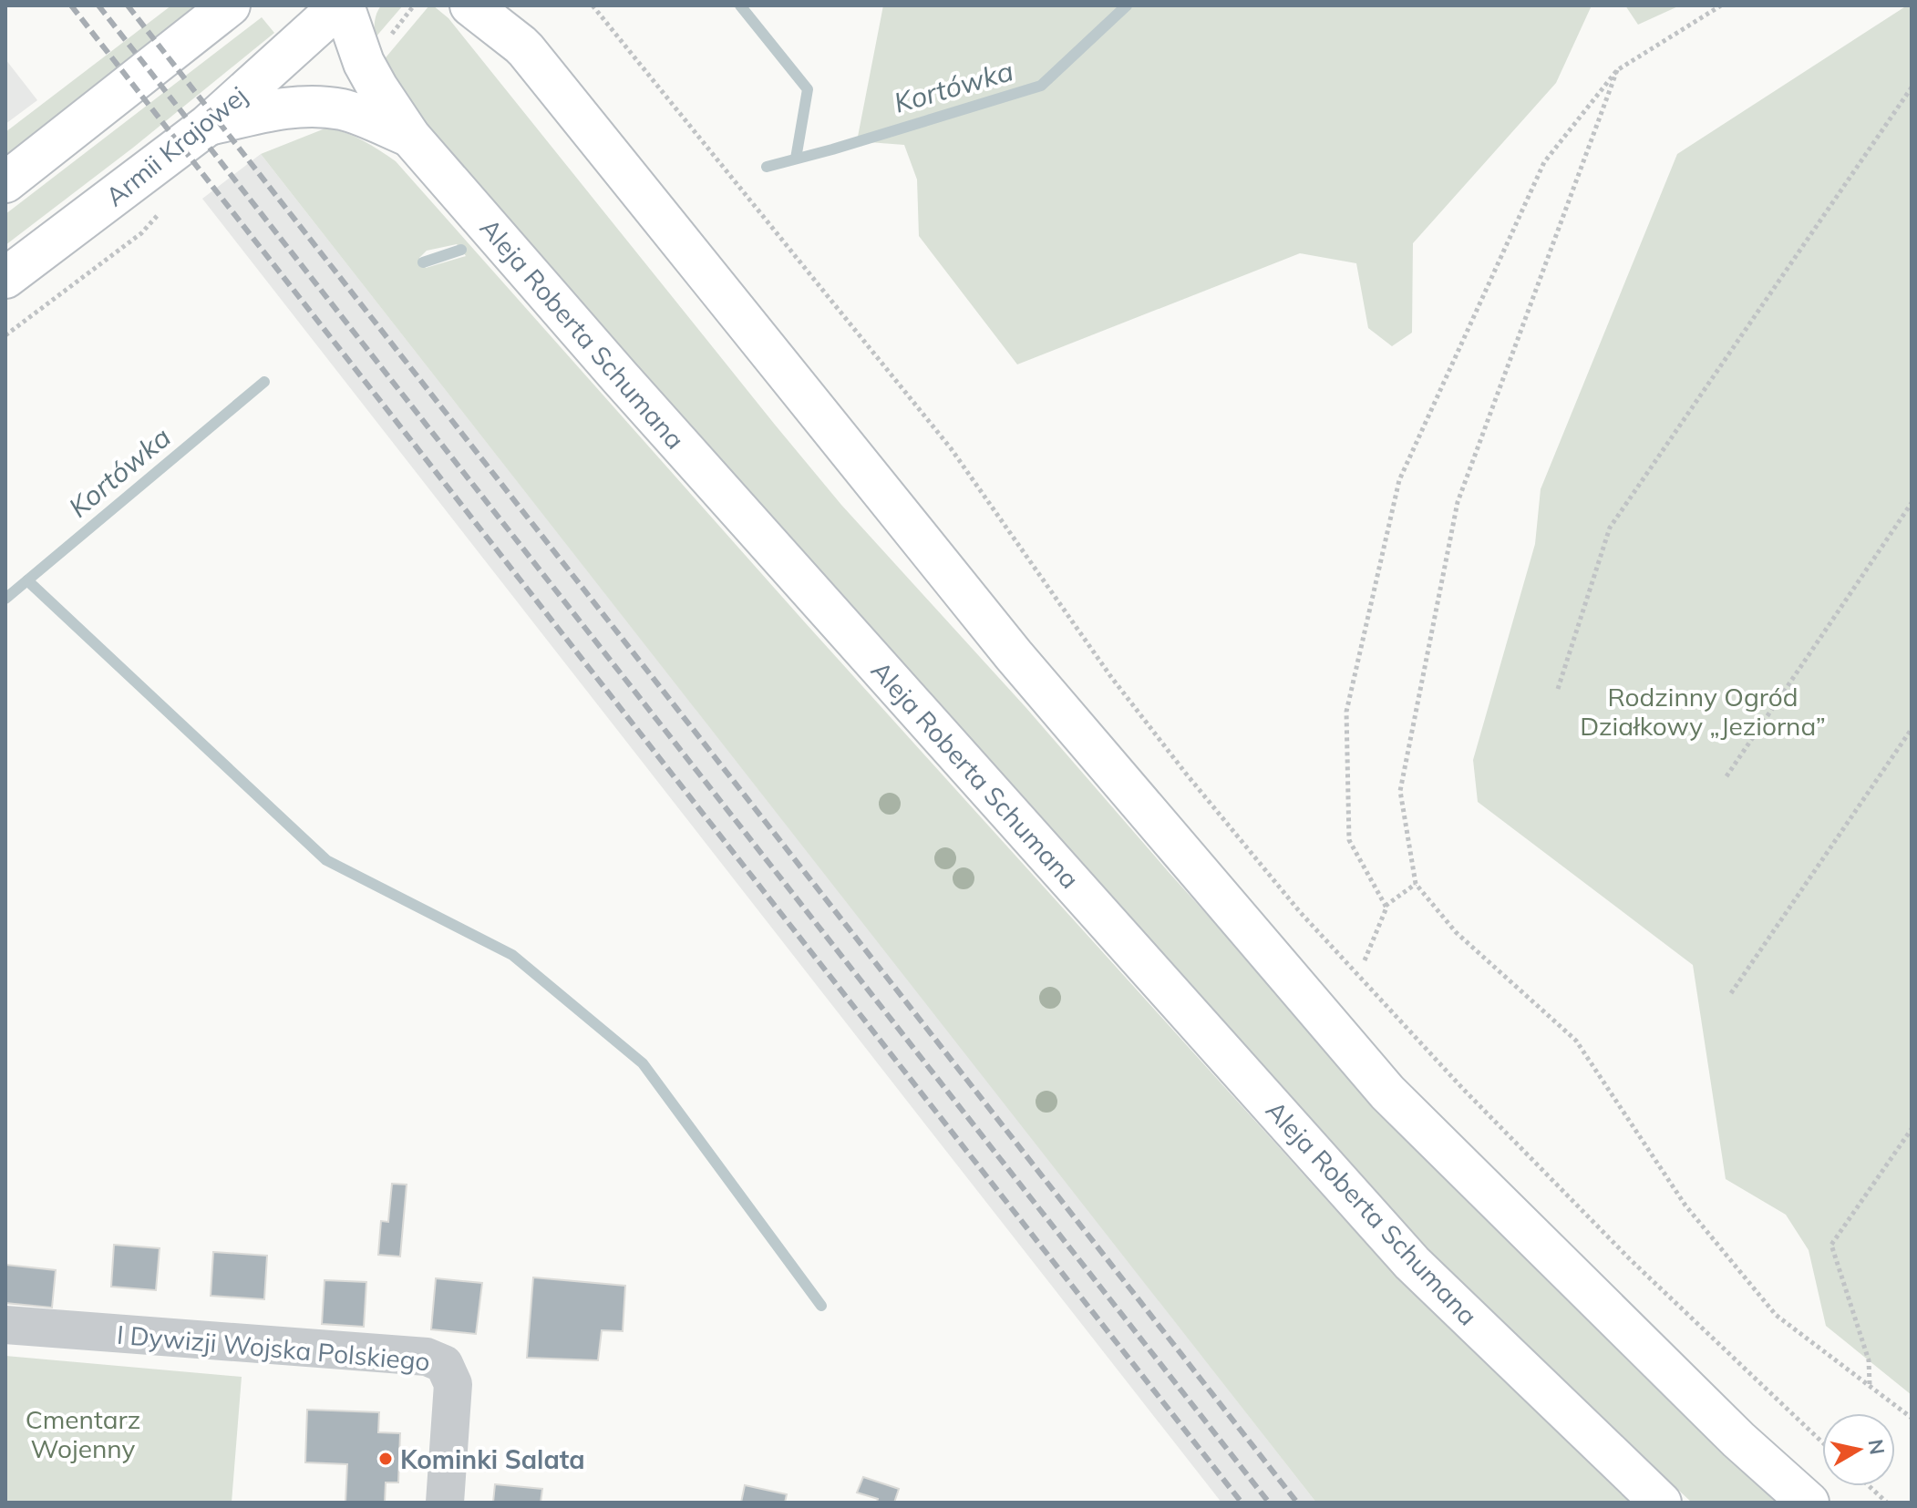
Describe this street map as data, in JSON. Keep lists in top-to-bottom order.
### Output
{
  "streets": {
    "main road": ["Armii Krajowej", "Aleja Roberta Schumana"],
    "street": ["I Dywizji Wojska Polskiego"]
  },
  "crossings": [
    ["Armii Krajowej", "Aleja Roberta Schumana"]
  ],
  "water": ["Kortówka"],
  "parks": ["Rodzinny Ogród Działkowy „Jeziorna”", "Cmentarz Wojenny"],
  "places": ["Kominki Salata"],
  "north": "right"
}
